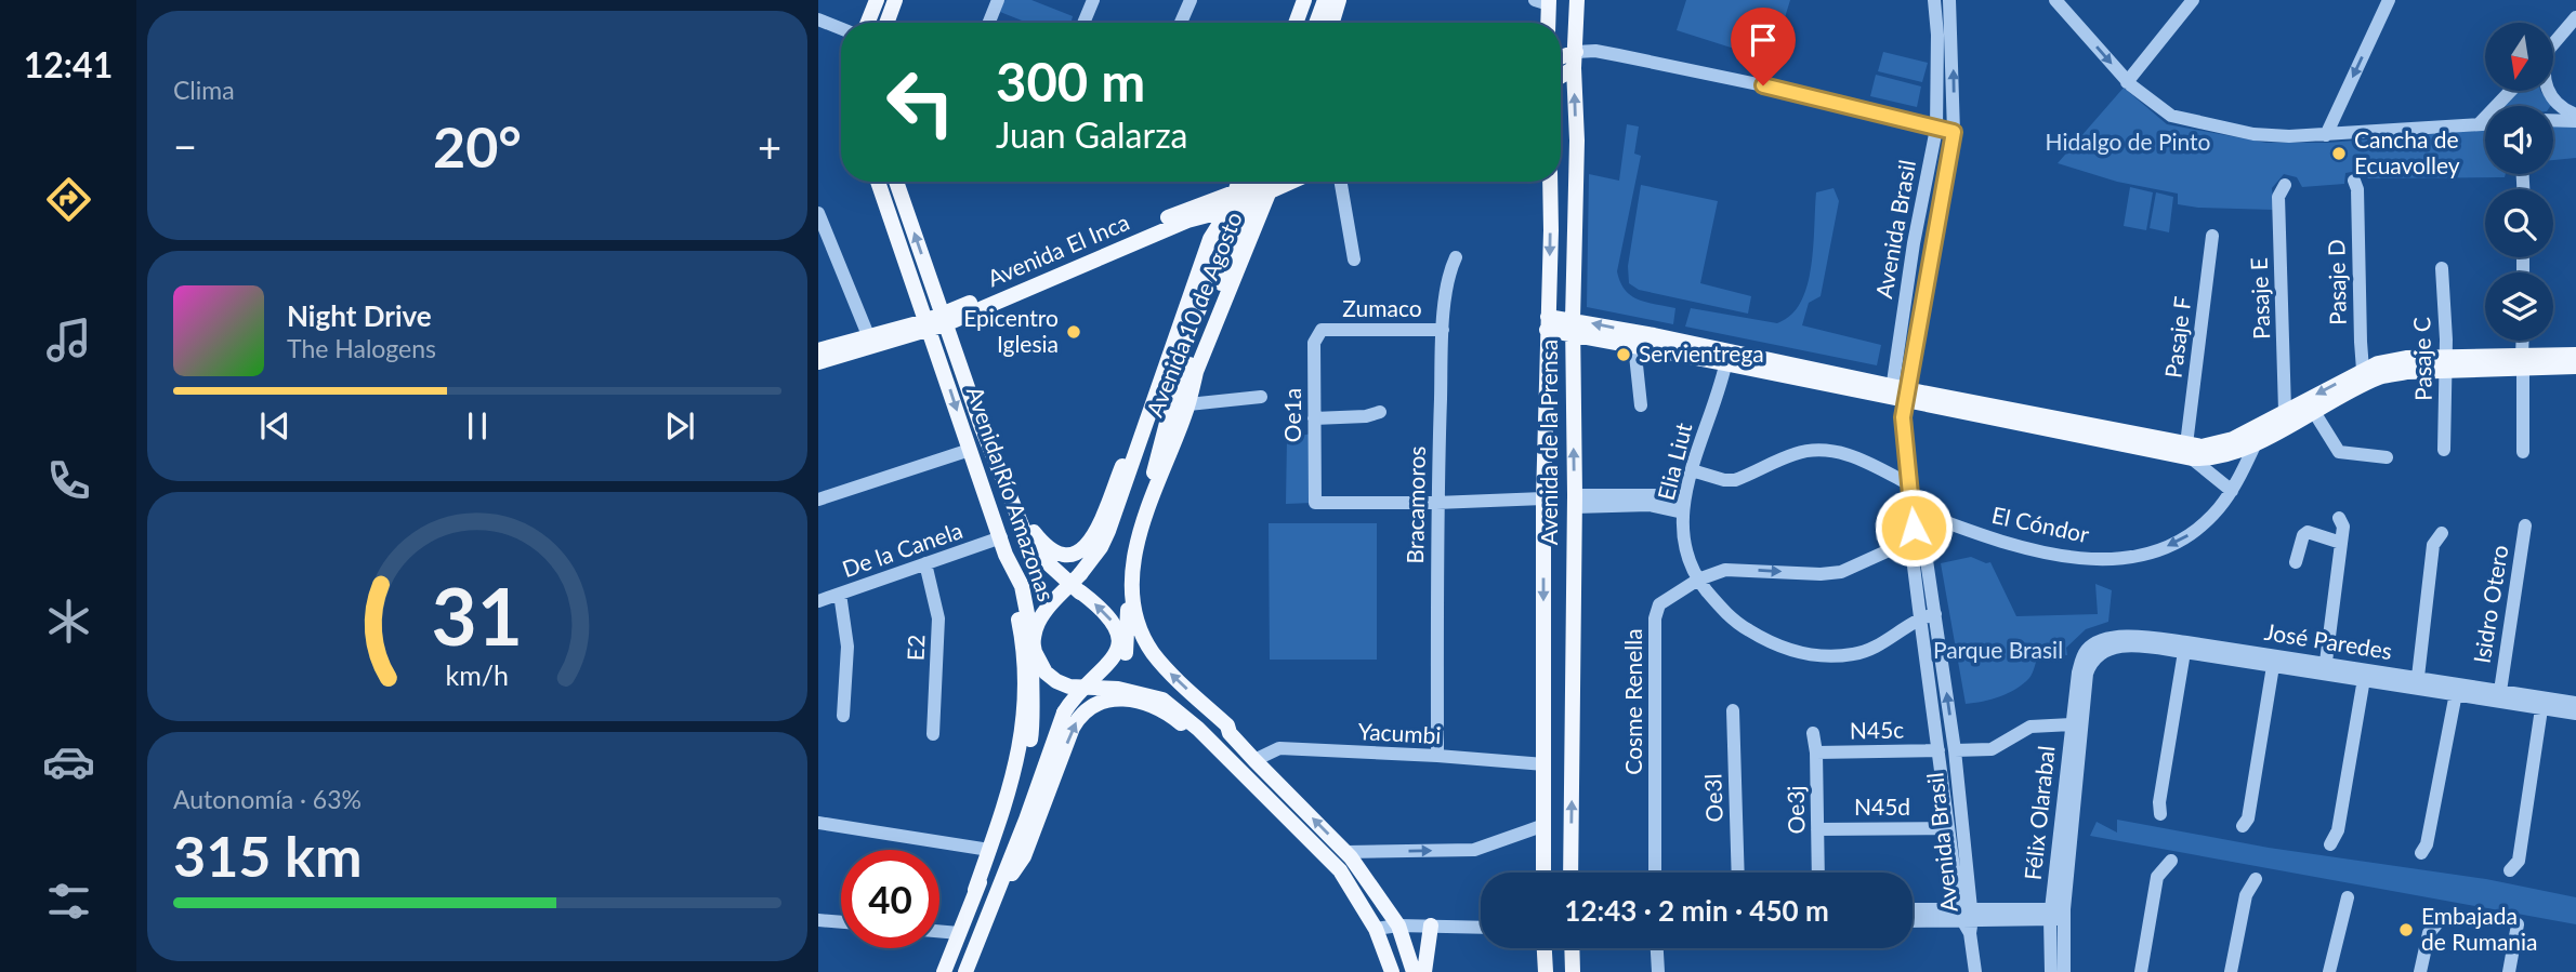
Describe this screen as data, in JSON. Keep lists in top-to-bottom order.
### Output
{
  "streets": {
    "main road": [
      "Avenida El Inca",
      "Avenida 10 de Agosto",
      "Avenida de la Prensa",
      "Avenida Río Amazonas"
    ],
    "street": [
      "Avenida Brasil",
      "Pasaje D",
      "Pasaje E",
      "Zumaco",
      "Pasaje F",
      "Pasaje C",
      "Oe1a",
      "Elia Liut",
      "Bracamoros",
      "El Cóndor",
      "De la Canela",
      "Isidro Otero",
      "José Paredes",
      "E2",
      "Cosme Renella",
      "N45c",
      "Yacumbi",
      "Oe3l",
      "N45d",
      "Oe3j",
      "Félix Olarabal"
    ]
  },
  "crossings": [
    ["Avenida Brasil", "Elia Liut"],
    ["Avenida Brasil", "El Cóndor"],
    ["Avenida Brasil", "Cosme Renella"],
    ["Avenida Brasil", "N45c"],
    ["Avenida Brasil", "N45d"],
    ["Avenida El Inca", "Avenida 10 de Agosto"],
    ["Avenida El Inca", "Avenida Río Amazonas"],
    ["Zumaco", "Oe1a"],
    ["Zumaco", "Bracamoros"],
    ["Avenida 10 de Agosto", "Avenida Río Amazonas"],
    ["Oe1a", "Bracamoros"],
    ["Avenida de la Prensa", "Yacumbi"],
    ["Elia Liut", "Cosme Renella"],
    ["Avenida Río Amazonas", "De la Canela"],
    ["Bracamoros", "Yacumbi"],
    ["De la Canela", "E2"],
    ["Isidro Otero", "José Paredes"],
    ["José Paredes", "Félix Olarabal"],
    ["N45c", "Oe3j"],
    ["N45d", "Oe3j"]
  ],
  "one_way": ["El Cóndor"],
  "parks": ["Hidalgo de Pinto", "Parque Brasil"],
  "places": [
    "Cancha de Ecuavolley",
    "Epicentro Iglesia",
    "Servientrega",
    "Embajada de Rumania"
  ],
  "north": "bottom",
  "page": {
    "tabs": "12:41",
    "tile": [
      "Clima",
      ["Autonomía · 63%", "315 km"]
    ],
    "turn": ["300 m", "Juan Galarza"],
    "heat": ["−", "20°", "+"],
    "song": ["Night Drive", "The Halogens"],
    "limit": "40",
    "trip": "12:43 · 2 min · 450 m",
    "gauge": ["31", "km/h"]
  }
}
